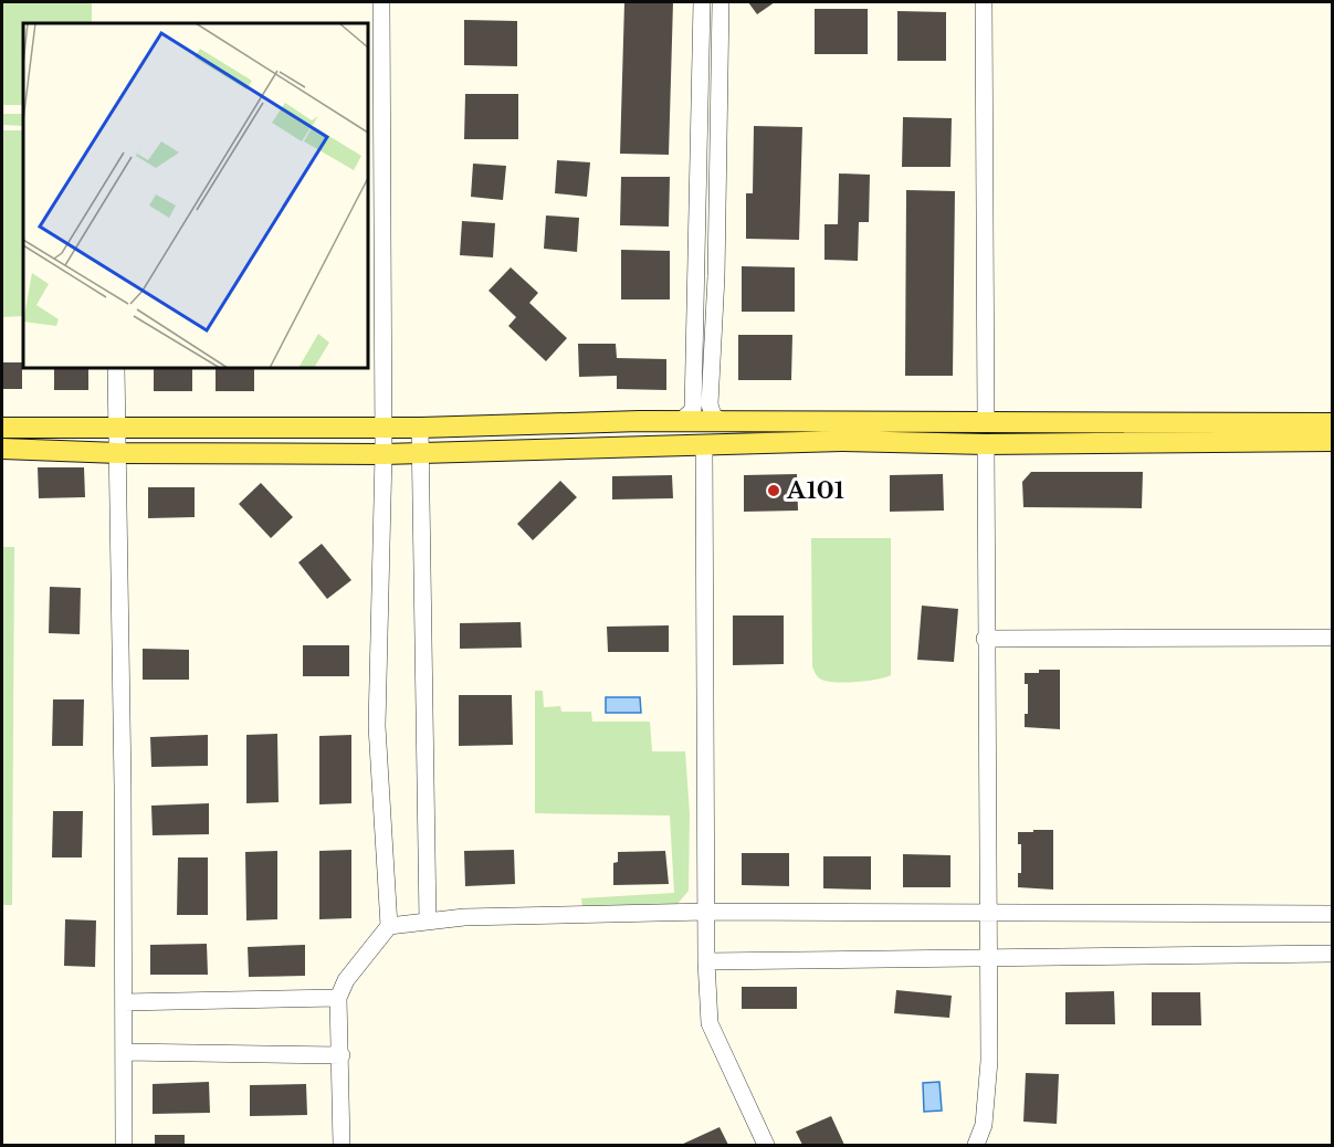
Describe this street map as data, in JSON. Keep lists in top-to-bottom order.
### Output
{
  "places": ["A101"]
}
